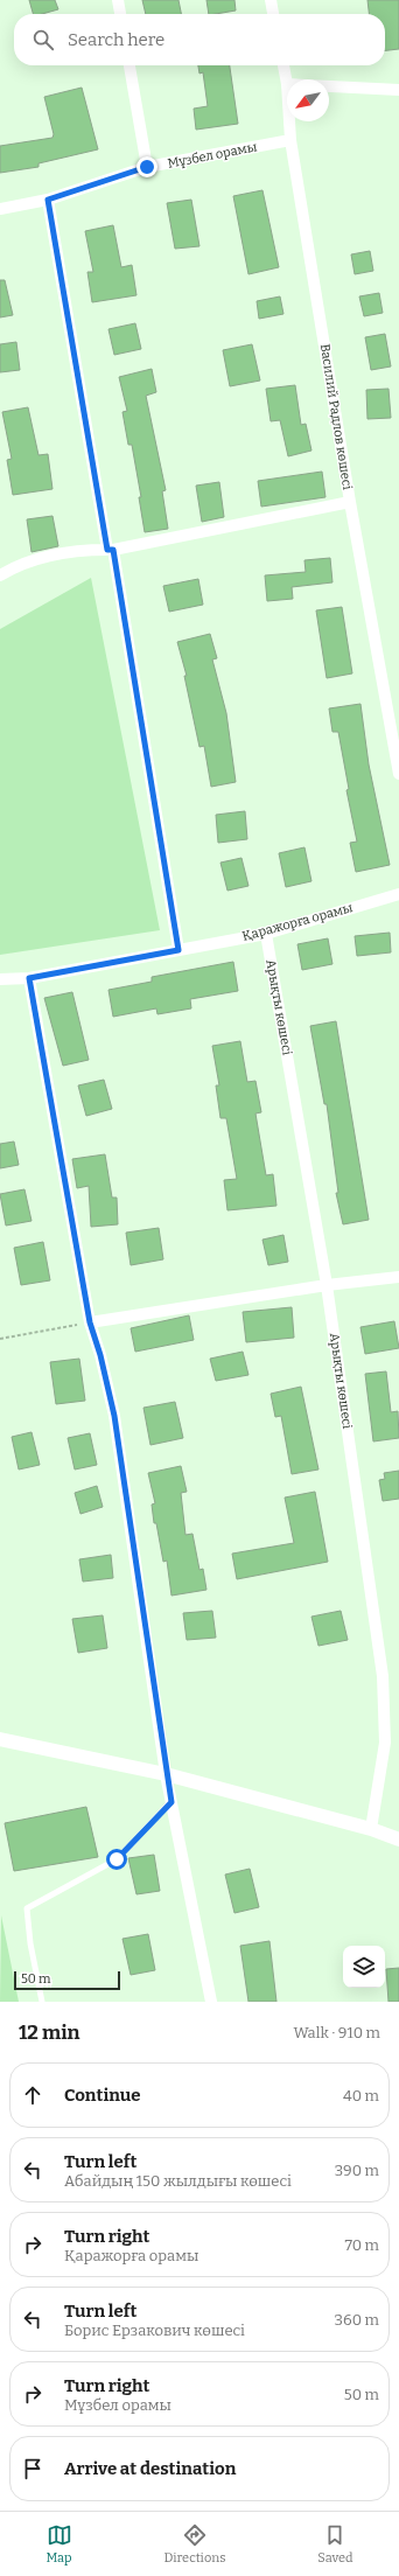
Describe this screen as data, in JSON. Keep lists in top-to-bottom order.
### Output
{
  "streets": {
    "street": [
      "Мұзбел орамы",
      "Василий Радлов көшесі",
      "Қаражорға орамы",
      "Арықты көшесі"
    ]
  },
  "crossings": [
    ["Мұзбел орамы", "Василий Радлов көшесі"],
    ["Қаражорға орамы", "Арықты көшесі"]
  ],
  "scale_bar": "50 m",
  "north": "bottom left",
  "page": {
    "search": "Search here",
    "scale": "50 m",
    "heading": ["12 min", "Walk · 910 m"],
    "list": [
      ["Continue", "40 m"],
      ["Turn left", "Абайдың 150 жылдығы көшесі", "390 m"],
      ["Turn right", "Қаражорға орамы", "70 m"],
      ["Turn left", "Борис Ерзакович көшесі", "360 m"],
      ["Turn right", "Мұзбел орамы", "50 m"],
      "Arrive at destination"
    ],
    "nav": ["Map", "Directions", "Saved"]
  }
}
